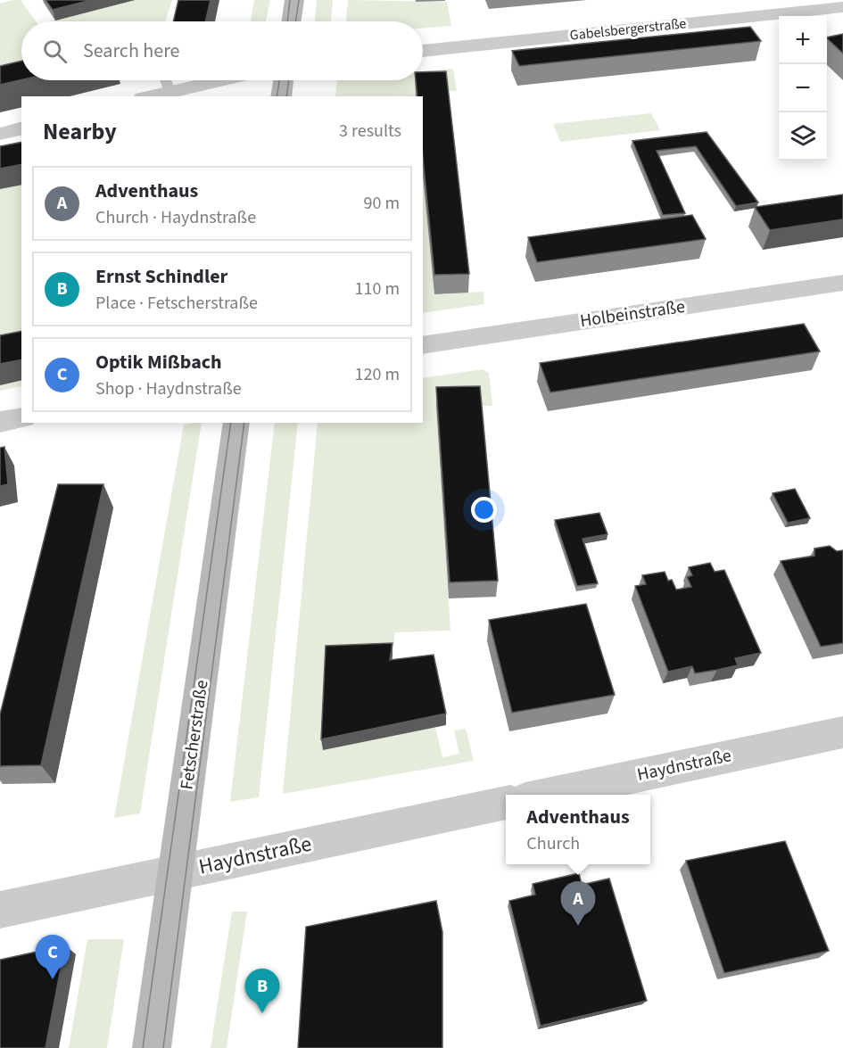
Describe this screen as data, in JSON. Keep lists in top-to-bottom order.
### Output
{
  "streets": {
    "main road": ["Fetscherstraße"],
    "street": ["Gabelsbergerstraße", "Holbeinstraße", "Haydnstraße"]
  },
  "crossings": [
    ["Fetscherstraße", "Haydnstraße"]
  ],
  "page": {
    "map_buttons": ["+", "−"],
    "search": "Search here",
    "heading": ["Nearby", "3 results"],
    "list": [
      {
        "mark": "A",
        "name": "Adventhaus",
        "note": "Church · Haydnstraße",
        "value": "90 m"
      },
      {
        "mark": "B",
        "name": "Ernst Schindler",
        "note": "Place · Fetscherstraße",
        "value": "110 m"
      },
      {
        "mark": "C",
        "name": "Optik Mißbach",
        "note": "Shop · Haydnstraße",
        "value": "120 m"
      }
    ],
    "popup": ["Adventhaus", "Church"],
    "pins": ["A", "C", "B"]
  }
}
